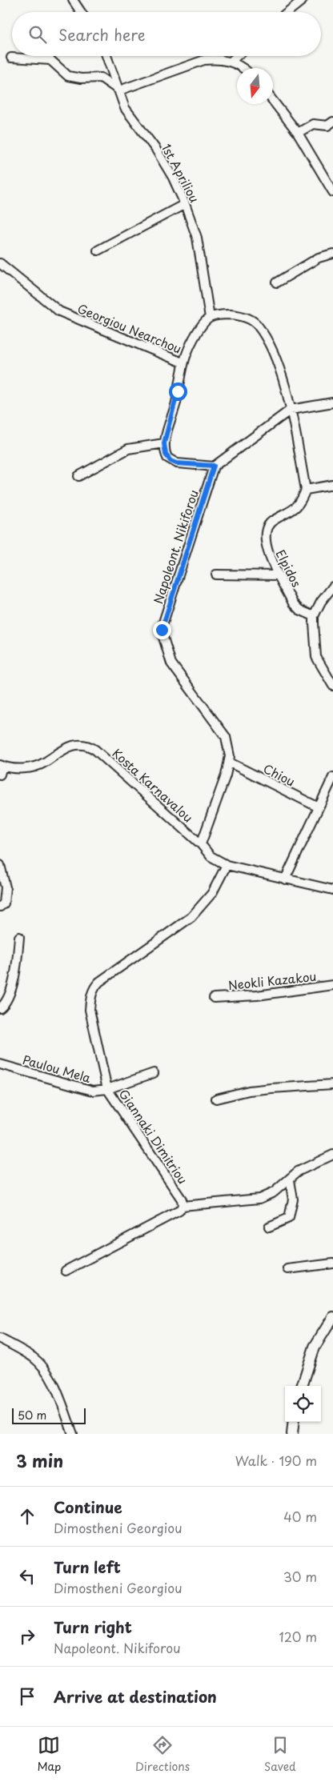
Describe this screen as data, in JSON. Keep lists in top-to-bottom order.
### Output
{
  "streets": {
    "street": [
      "1st Apriliou",
      "Georgiou Nearchou",
      "Napoleont. Nikiforou",
      "Elpidos",
      "Chiou",
      "Kosta Karnavalou",
      "Neokli Kazakou",
      "Paulou Mela",
      "Giannaki Dimitriou"
    ]
  },
  "crossings": [
    ["1st Apriliou", "Georgiou Nearchou"],
    ["Napoleont. Nikiforou", "Chiou"],
    ["Napoleont. Nikiforou", "Kosta Karnavalou"],
    ["Kosta Karnavalou", "Giannaki Dimitriou"],
    ["Paulou Mela", "Giannaki Dimitriou"]
  ],
  "scale_bar": "50 m",
  "north": "bottom",
  "page": {
    "search": "Search here",
    "scale": "50 m",
    "heading": ["3 min", "Walk · 190 m"],
    "list": [
      ["Continue", "Dimostheni Georgiou", "40 m"],
      ["Turn left", "Dimostheni Georgiou", "30 m"],
      ["Turn right", "Napoleont. Nikiforou", "120 m"],
      "Arrive at destination"
    ],
    "nav": ["Map", "Directions", "Saved"]
  }
}
